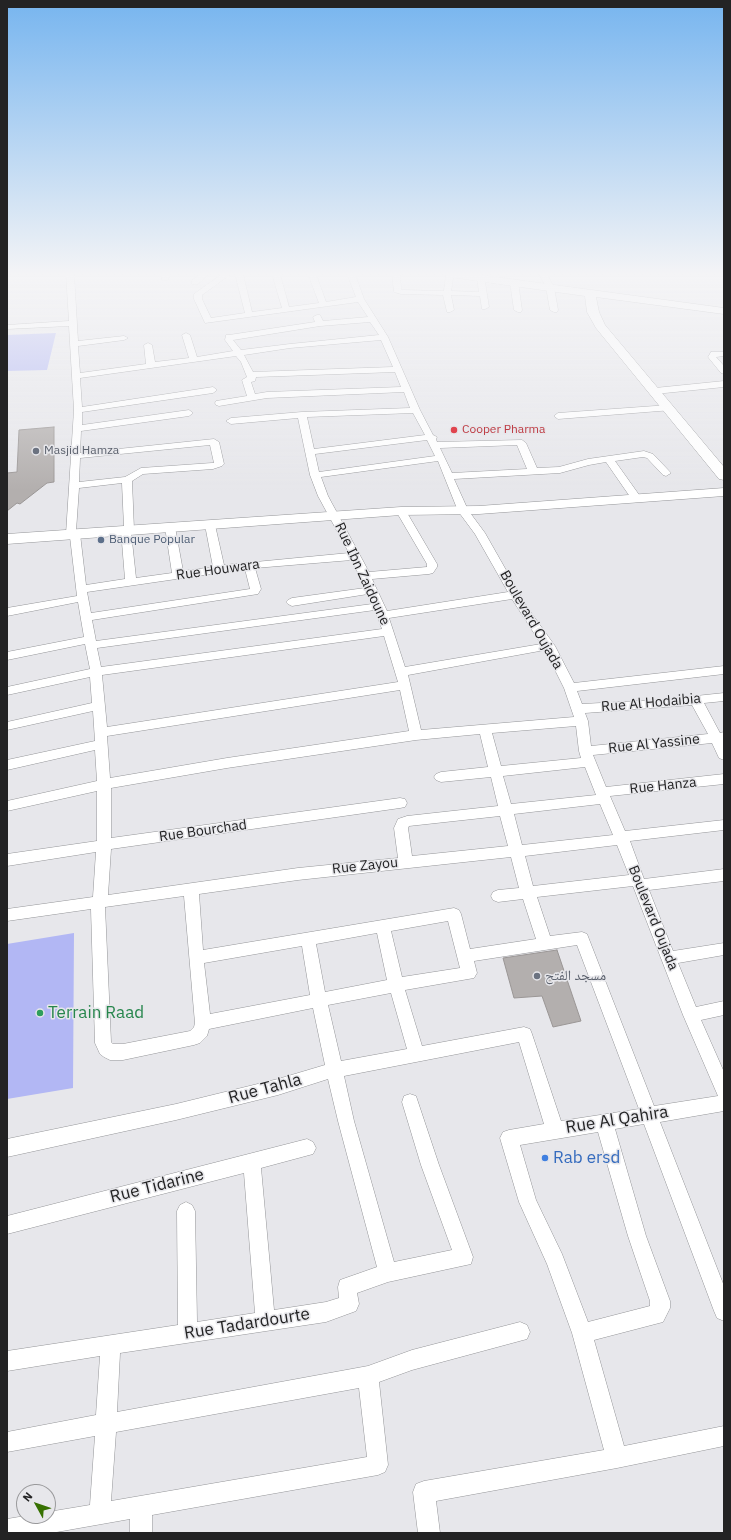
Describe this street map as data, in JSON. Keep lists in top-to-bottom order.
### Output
{
  "streets": {
    "street": [
      "Rue Houwara",
      "Rue Ibn Zaidoune",
      "Boulevard Oujada",
      "Rue Al Hodaibia",
      "Rue Al Yassine",
      "Rue Hanza",
      "Rue Bourchad",
      "Rue Zayou",
      "Rue Tahla",
      "Rue Al Qahira",
      "Rue Tidarine",
      "Rue Tadardourte"
    ]
  },
  "crossings": [
    ["Rue Houwara", "Rue Ibn Zaidoune"],
    ["Rue Ibn Zaidoune", "Rue Al Hodaibia"],
    ["Boulevard Oujada", "Rue Al Hodaibia"],
    ["Boulevard Oujada", "Rue Al Yassine"],
    ["Boulevard Oujada", "Rue Hanza"],
    ["Boulevard Oujada", "Rue Zayou"],
    ["Rue Hanza", "Rue Zayou"],
    ["Rue Tahla", "Rue Al Qahira"]
  ],
  "places": [
    "Cooper Pharma",
    "Masjid Hamza",
    "Banque Popular",
    "مسجد الفتح",
    "Terrain Raad",
    "Rab ersd"
  ],
  "north": "top left"
}
